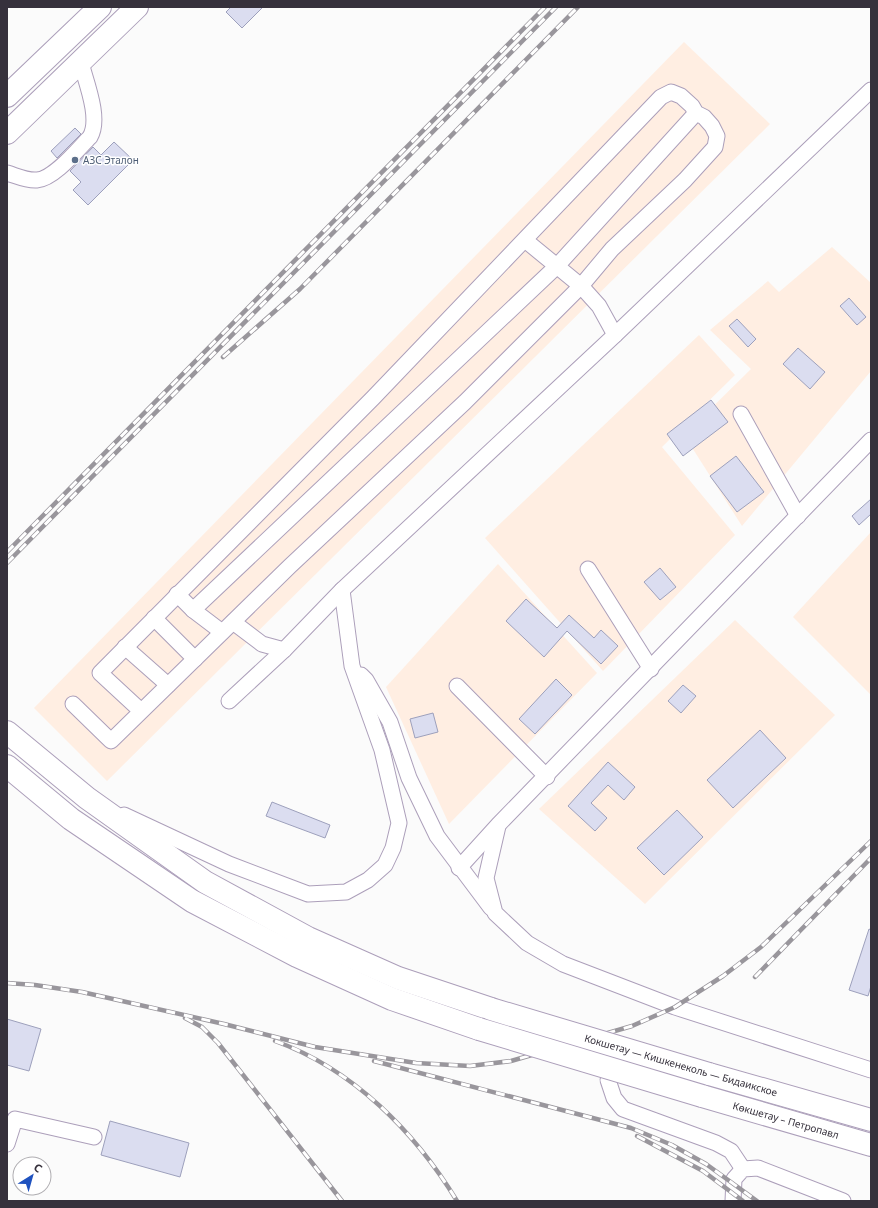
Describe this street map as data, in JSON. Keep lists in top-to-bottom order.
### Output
{
  "streets": {
    "highway": ["Кокшетау — Кишкенеколь — Бидаикское", "Көкшетау – Петропавл"]
  },
  "places": ["АЗС Эталон"],
  "north": "top right"
}
